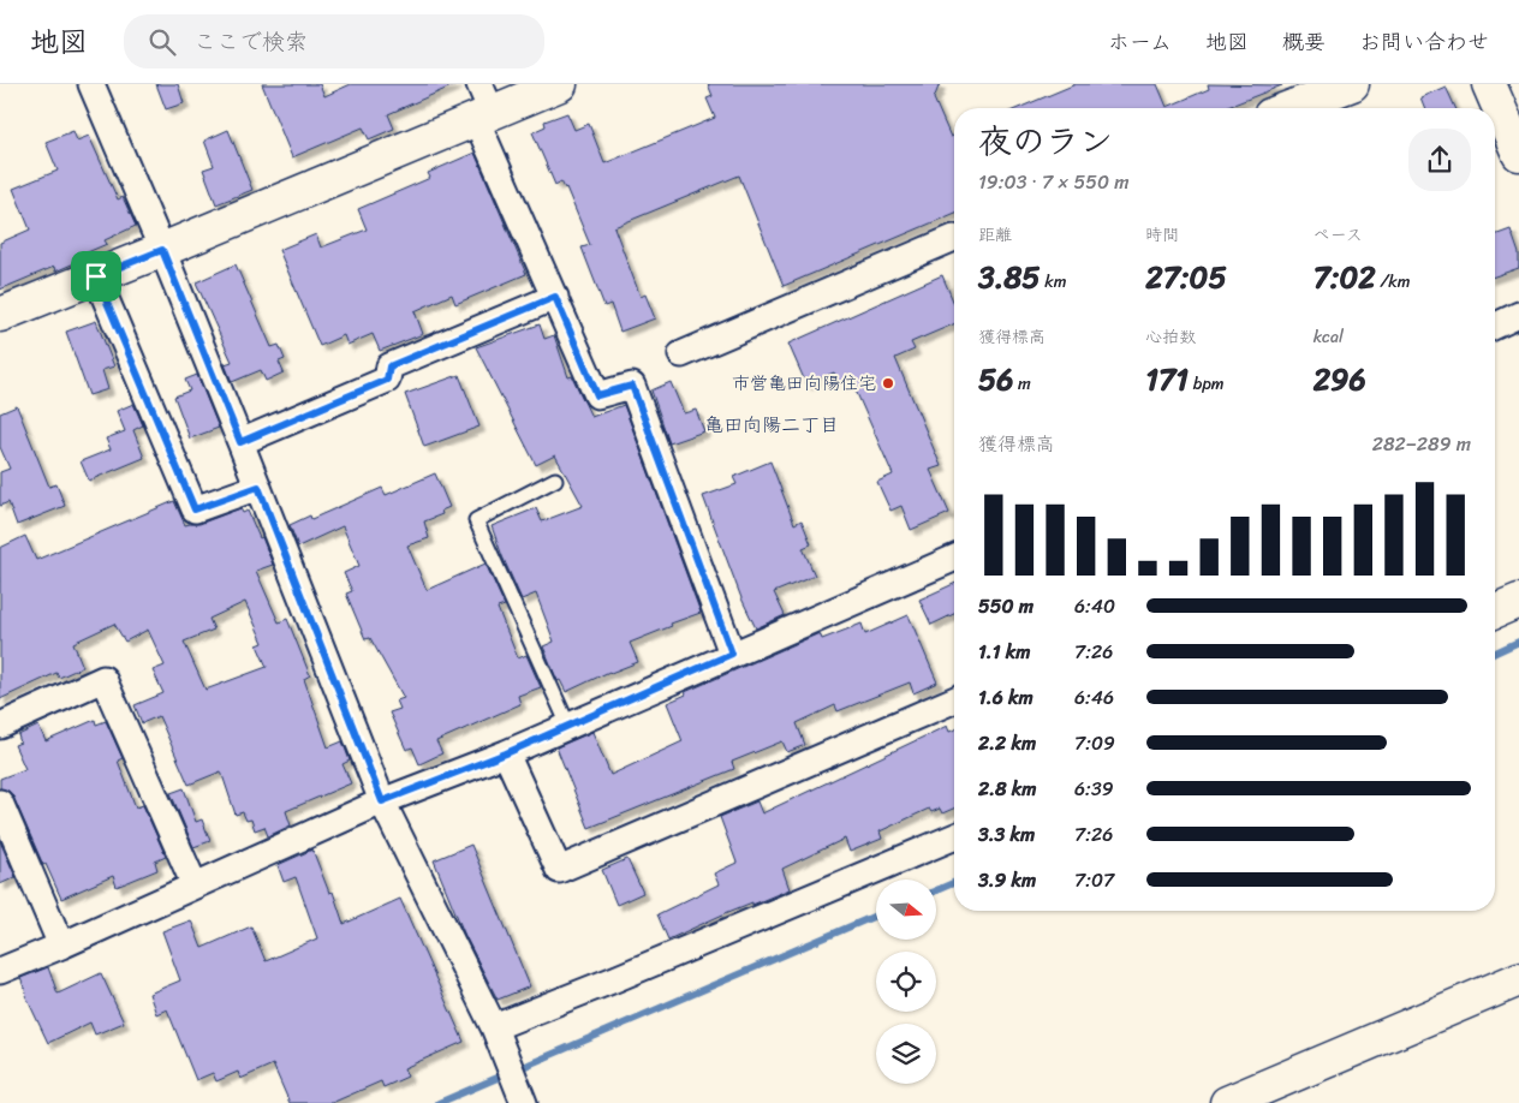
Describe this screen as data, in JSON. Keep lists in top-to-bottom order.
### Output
{
  "districts": ["亀田向陽二丁目"],
  "places": ["市営亀田向陽住宅"],
  "north": "right",
  "page": {
    "header": "地図",
    "search": "ここで検索",
    "nav": [
      "ホーム",
      "地図",
      "概要",
      "お問い合わせ"
    ],
    "heading": ["夜のラン", "19:03 · 7 × 550 m"],
    "stats": [
      ["距離", "3.85 km"],
      ["時間", "27:05"],
      ["ペース", "7:02 /km"],
      ["獲得標高", "56 m"],
      ["心拍数", "171 bpm"],
      ["kcal", "296"]
    ],
    "chart": ["獲得標高", "282–289 m"],
    "list": [
      {
        "name": "550 m",
        "note": "6:40"
      },
      {
        "name": "1.1 km",
        "note": "7:26"
      },
      {
        "name": "1.6 km",
        "note": "6:46"
      },
      {
        "name": "2.2 km",
        "note": "7:09"
      },
      {
        "name": "2.8 km",
        "note": "6:39"
      },
      {
        "name": "3.3 km",
        "note": "7:26"
      },
      {
        "name": "3.9 km",
        "note": "7:07"
      }
    ]
  }
}
